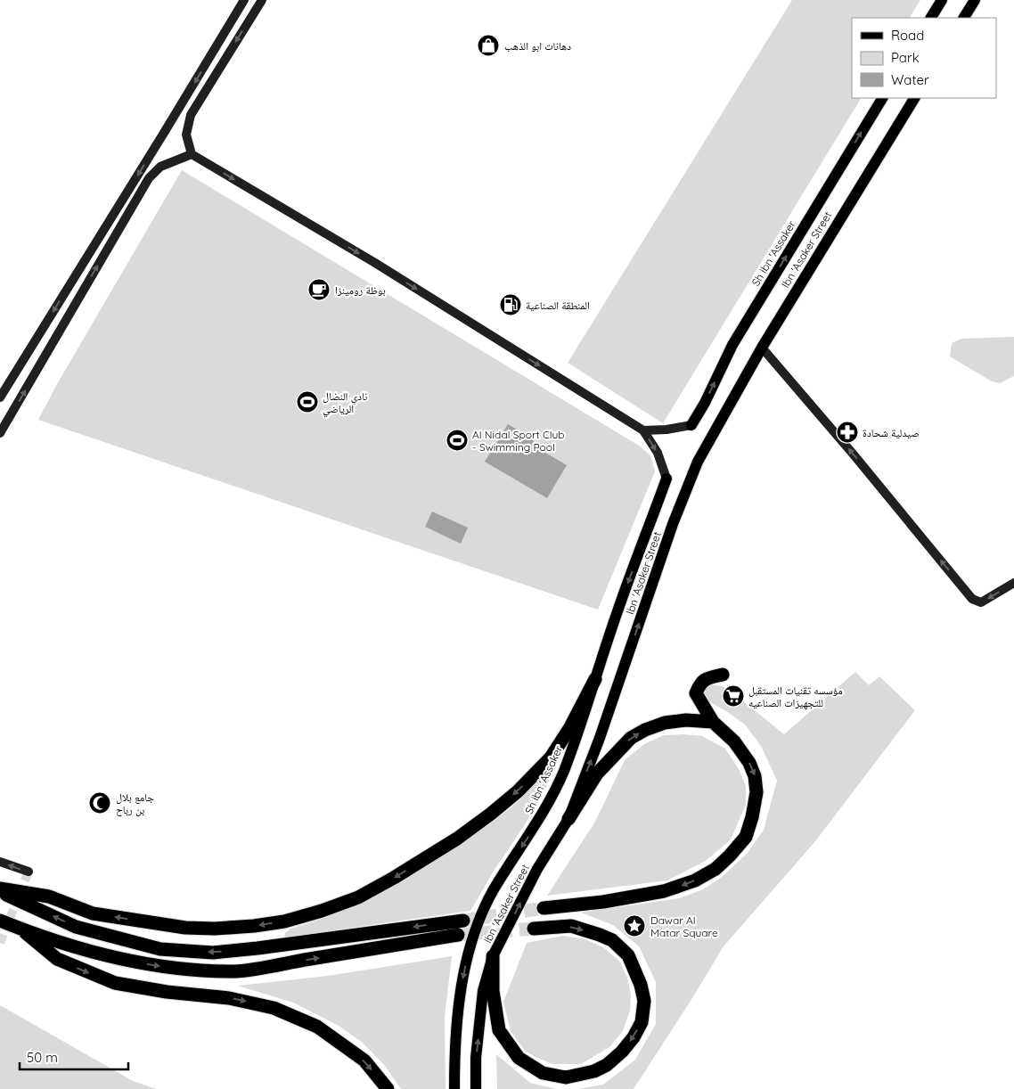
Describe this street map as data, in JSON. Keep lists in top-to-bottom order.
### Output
{
  "streets": {
    "main road": ["Ibn 'Asaker Street", "Sh ibn 'Assaker"]
  },
  "one_way": ["Ibn 'Asaker Street"],
  "places": {
    "shop": ["دهانات ابو الذهب"],
    "cafe": ["بوظة رومينزا"],
    "fuel station": ["المنطقة الصناعية"],
    "sports": ["نادي النضال الرياضي", "Al Nidal Sport Club - Swimming Pool"],
    "pharmacy": ["صيدلية شحادة"],
    "supermarket": ["مؤسسه تقنيات المستقبل للتجهيزات الصناعيه"],
    "mosque": ["جامع بلال بن رباح"],
    "place": ["Dawar Al Matar Square"]
  },
  "legend": ["Road", "Park", "Water"],
  "scale_bar": "50 m"
}
